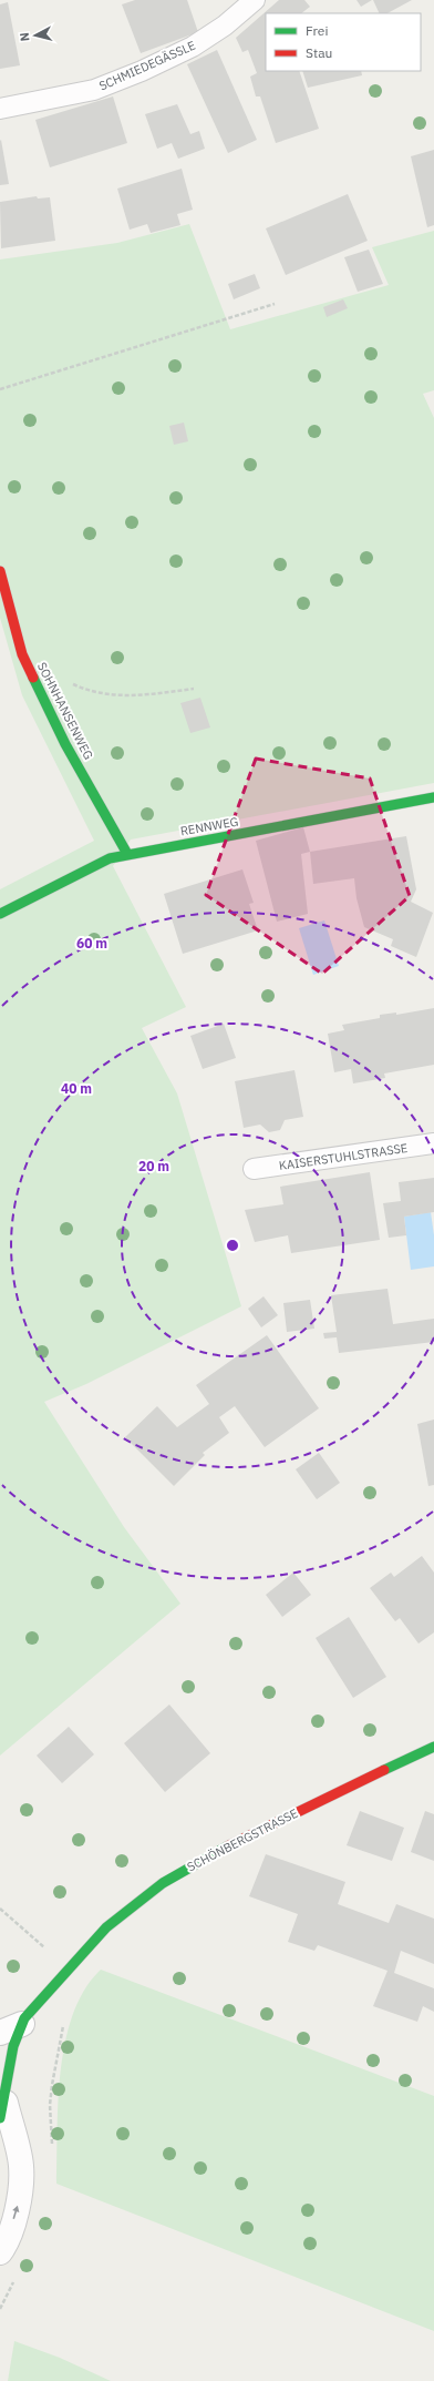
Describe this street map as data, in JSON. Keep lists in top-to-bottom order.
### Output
{
  "streets": {
    "street": ["SOHNHANSENWEG", "RENNWEG", "SCHÖNBERGSTRASSE"],
    "lane": ["SCHMIEDEGÄSSLE", "KAISERSTUHLSTRASSE"]
  },
  "crossings": [
    ["SOHNHANSENWEG", "RENNWEG"]
  ],
  "legend": ["Frei", "Stau"],
  "north": "left",
  "rings": ["60 m", "40 m", "20 m"]
}
